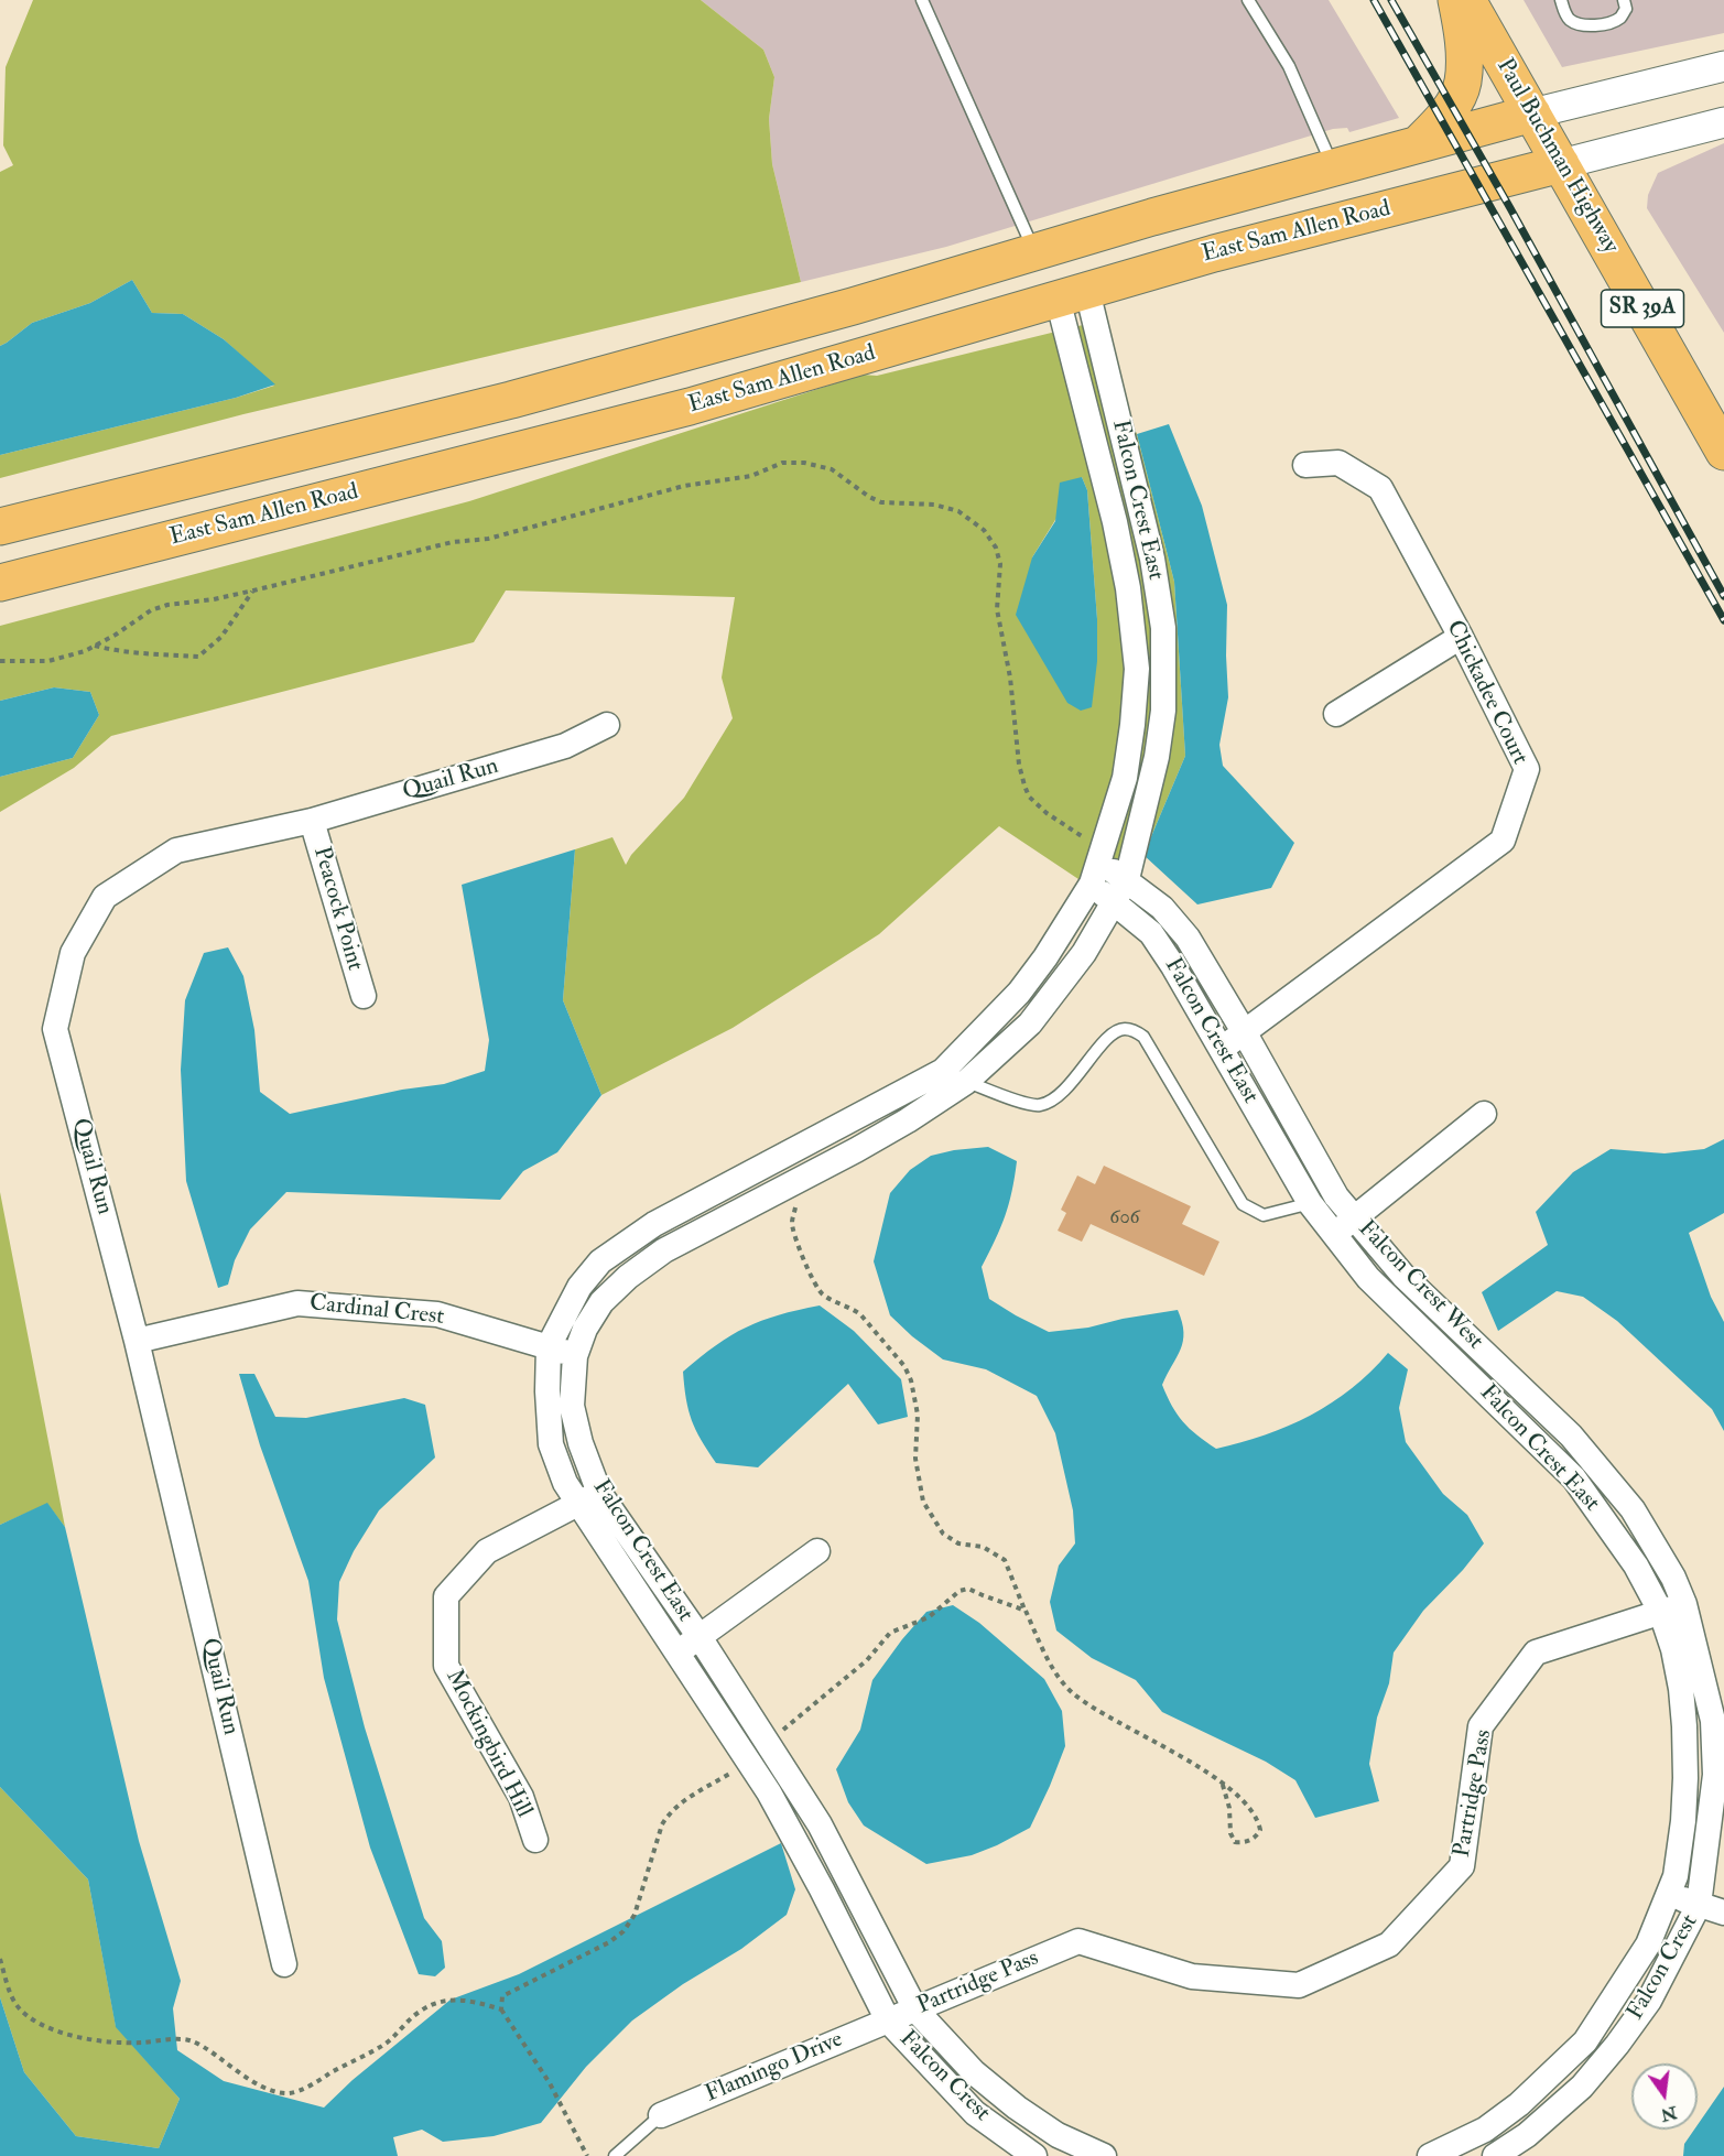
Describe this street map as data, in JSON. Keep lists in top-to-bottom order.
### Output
{
  "streets": {
    "main road": ["Paul Buchman Highway", "East Sam Allen Road", "SR 39A"],
    "street": [
      "Falcon Crest East",
      "Chickadee Court",
      "Quail Run",
      "Peacock Point",
      "Falcon Crest West",
      "Cardinal Crest",
      "Mockingbird Hill",
      "Partridge Pass",
      "Falcon Crest",
      "Flamingo Drive"
    ]
  },
  "crossings": [
    ["Paul Buchman Highway", "East Sam Allen Road"],
    ["East Sam Allen Road", "Falcon Crest East"],
    ["Falcon Crest East", "Chickadee Court"],
    ["Falcon Crest East", "Falcon Crest West"],
    ["Falcon Crest East", "Cardinal Crest"],
    ["Falcon Crest East", "Mockingbird Hill"],
    ["Falcon Crest East", "Partridge Pass"],
    ["Falcon Crest East", "Falcon Crest"],
    ["Falcon Crest East", "Flamingo Drive"],
    ["Chickadee Court", "Falcon Crest West"],
    ["Quail Run", "Peacock Point"],
    ["Quail Run", "Cardinal Crest"],
    ["Falcon Crest West", "Partridge Pass"],
    ["Falcon Crest West", "Falcon Crest"],
    ["Partridge Pass", "Falcon Crest"],
    ["Partridge Pass", "Flamingo Drive"],
    ["Falcon Crest", "Flamingo Drive"]
  ],
  "house_numbers": ["606"],
  "north": "bottom"
}
